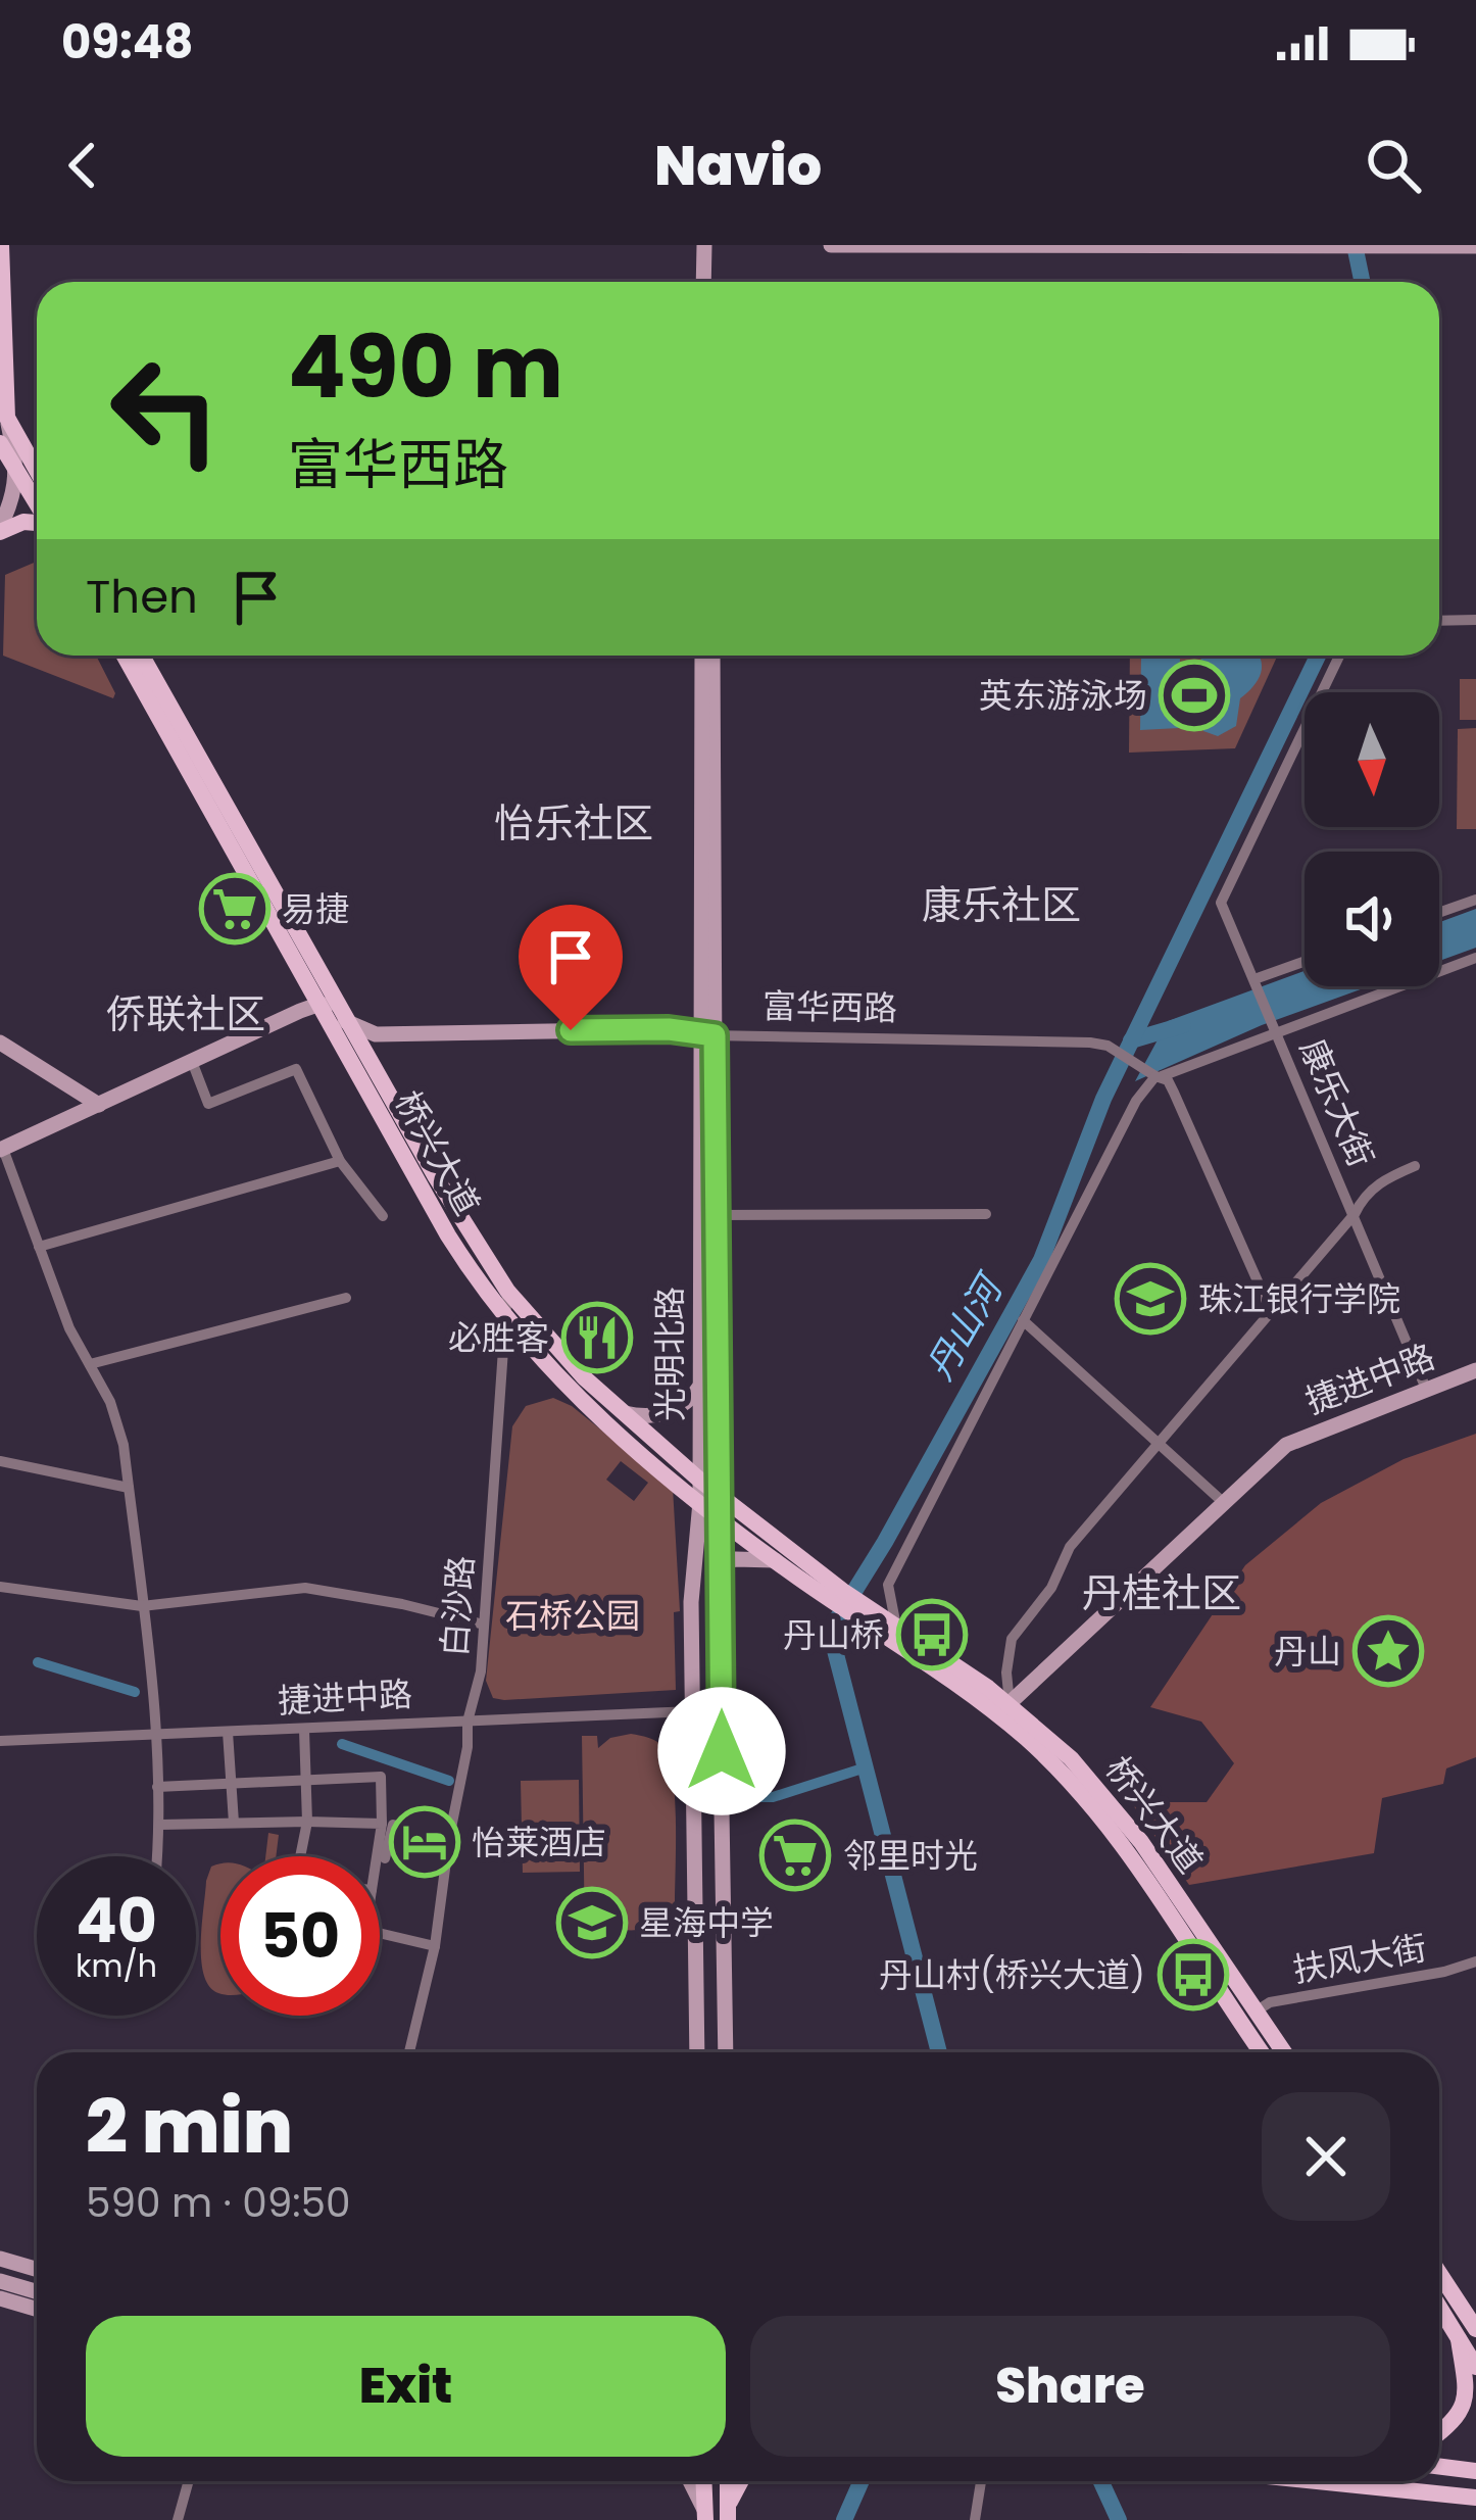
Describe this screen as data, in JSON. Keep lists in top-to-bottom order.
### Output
{
  "streets": {
    "main road": [
      "富华西路",
      "桥兴大道",
      "光明北路",
      "捷进中路"
    ],
    "street": ["康乐大街", "白沙路", "扶风大街"]
  },
  "crossings": [
    ["富华西路", "桥兴大道"],
    ["富华西路", "光明北路"],
    ["康乐大街", "捷进中路"],
    ["桥兴大道", "光明北路"],
    ["桥兴大道", "白沙路"],
    ["桥兴大道", "扶风大街"],
    ["光明北路", "捷进中路"],
    ["捷进中路", "白沙路"]
  ],
  "districts": [
    "怡乐社区",
    "康乐社区",
    "侨联社区",
    "丹桂社区"
  ],
  "water": ["丹山河"],
  "parks": ["石桥公园"],
  "places": {
    "sports": ["英东游泳场"],
    "supermarket": ["易捷", "邻里时光"],
    "school or university": ["珠江银行学院", "星海中学"],
    "restaurant": ["必胜客"],
    "bus stop": ["丹山桥", "丹山村(桥兴大道)"],
    "place": ["丹山"],
    "hotel": ["怡莱酒店"]
  },
  "north": "bottom",
  "page": {
    "status": "09:48",
    "header": "Navio",
    "turn": ["490 m", "富华西路"],
    "then": "Then",
    "speed": "40 km/h",
    "limit": "50",
    "heading": ["2 min", "590 m · 09:50"],
    "buttons": ["Exit", "Share"]
  }
}
